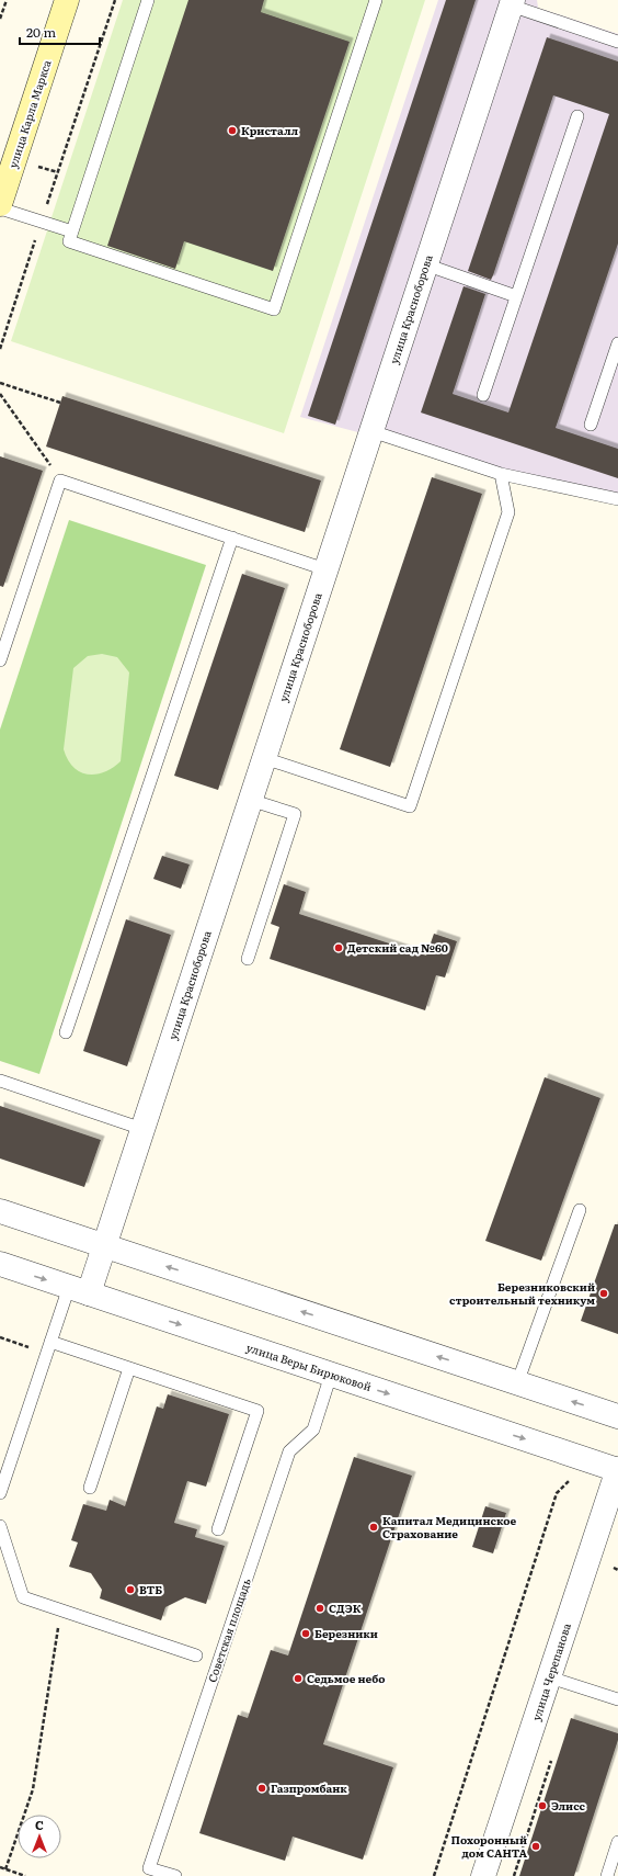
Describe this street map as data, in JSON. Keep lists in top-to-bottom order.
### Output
{
  "streets": {
    "main road": ["улица Карла Маркса"],
    "street": ["улица Красноборова", "улица Веры Бирюковой", "улица Черепанова"],
    "lane": ["Советская площадь"]
  },
  "crossings": [
    ["улица Красноборова", "улица Веры Бирюковой"],
    ["улица Веры Бирюковой", "Советская площадь"],
    ["улица Веры Бирюковой", "улица Черепанова"]
  ],
  "places": [
    "Кристалл",
    "Детский сад №60",
    "Березниковский строительный техникум",
    "Капитал Медицинское Страхование",
    "ВТБ",
    "СДЭК",
    "Березники",
    "Седьмое небо",
    "Газпромбанк",
    "Элисс",
    "Похоронный дом САНТА"
  ],
  "scale_bar": "20 m",
  "north": "top"
}
